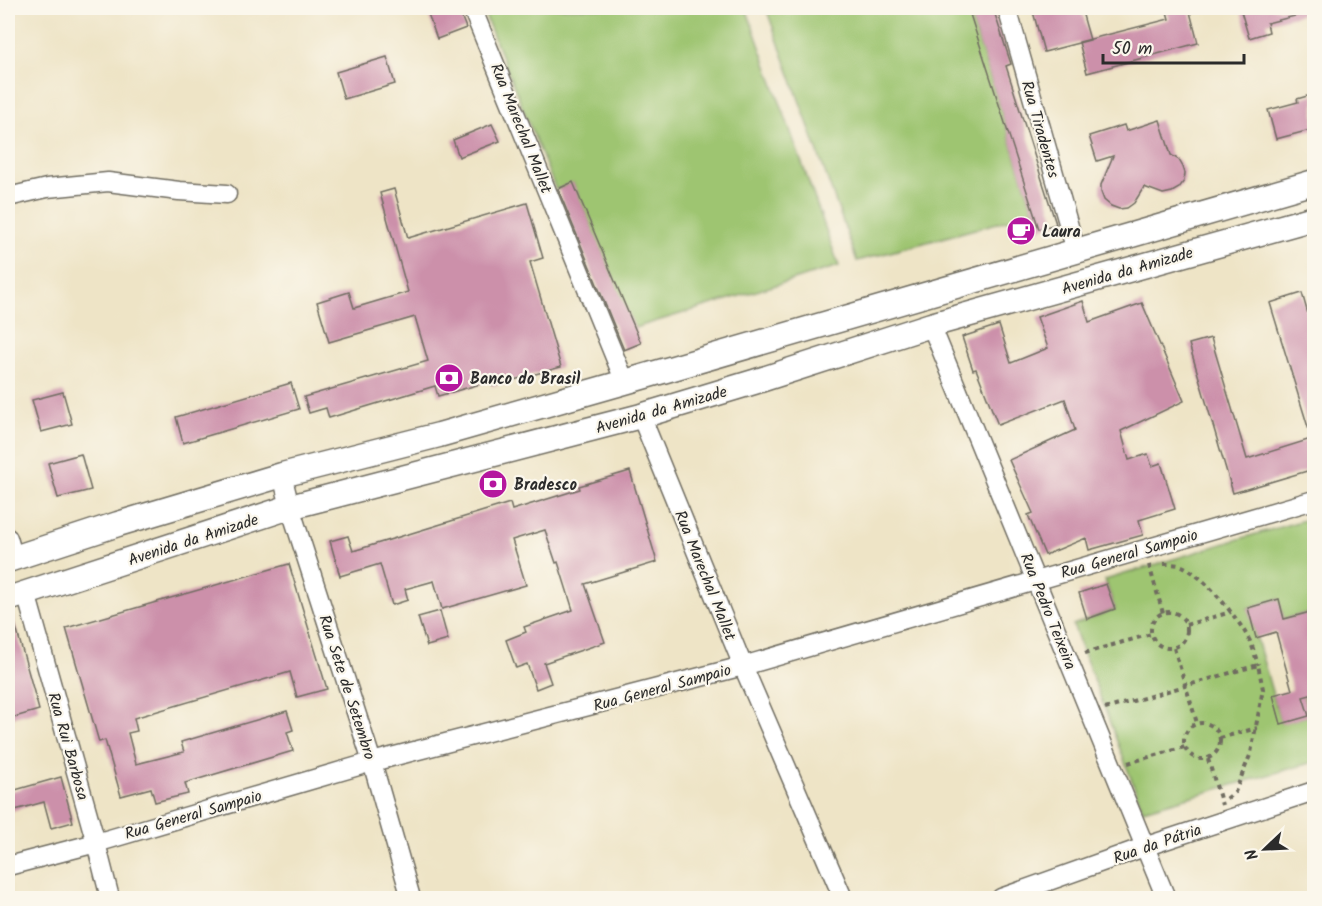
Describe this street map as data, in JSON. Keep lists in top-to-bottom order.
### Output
{
  "streets": {
    "main road": ["Avenida da Amizade"],
    "street": [
      "Rua Marechal Mallet",
      "Rua Tiradentes",
      "Rua General Sampaio",
      "Rua Pedro Teixeira",
      "Rua Sete de Setembro",
      "Rua Rui Barbosa",
      "Rua da Pátria"
    ]
  },
  "crossings": [
    ["Rua Marechal Mallet", "Avenida da Amizade"],
    ["Rua Marechal Mallet", "Rua General Sampaio"],
    ["Rua Tiradentes", "Avenida da Amizade"],
    ["Avenida da Amizade", "Rua Pedro Teixeira"],
    ["Avenida da Amizade", "Rua Sete de Setembro"],
    ["Avenida da Amizade", "Rua Rui Barbosa"],
    ["Rua General Sampaio", "Rua Pedro Teixeira"],
    ["Rua General Sampaio", "Rua Sete de Setembro"],
    ["Rua General Sampaio", "Rua Rui Barbosa"],
    ["Rua Pedro Teixeira", "Rua da Pátria"]
  ],
  "places": {
    "cafe": ["Laura"],
    "bank": ["Banco do Brasil", "Bradesco"]
  },
  "scale_bar": "50 m",
  "north": "bottom left"
}
